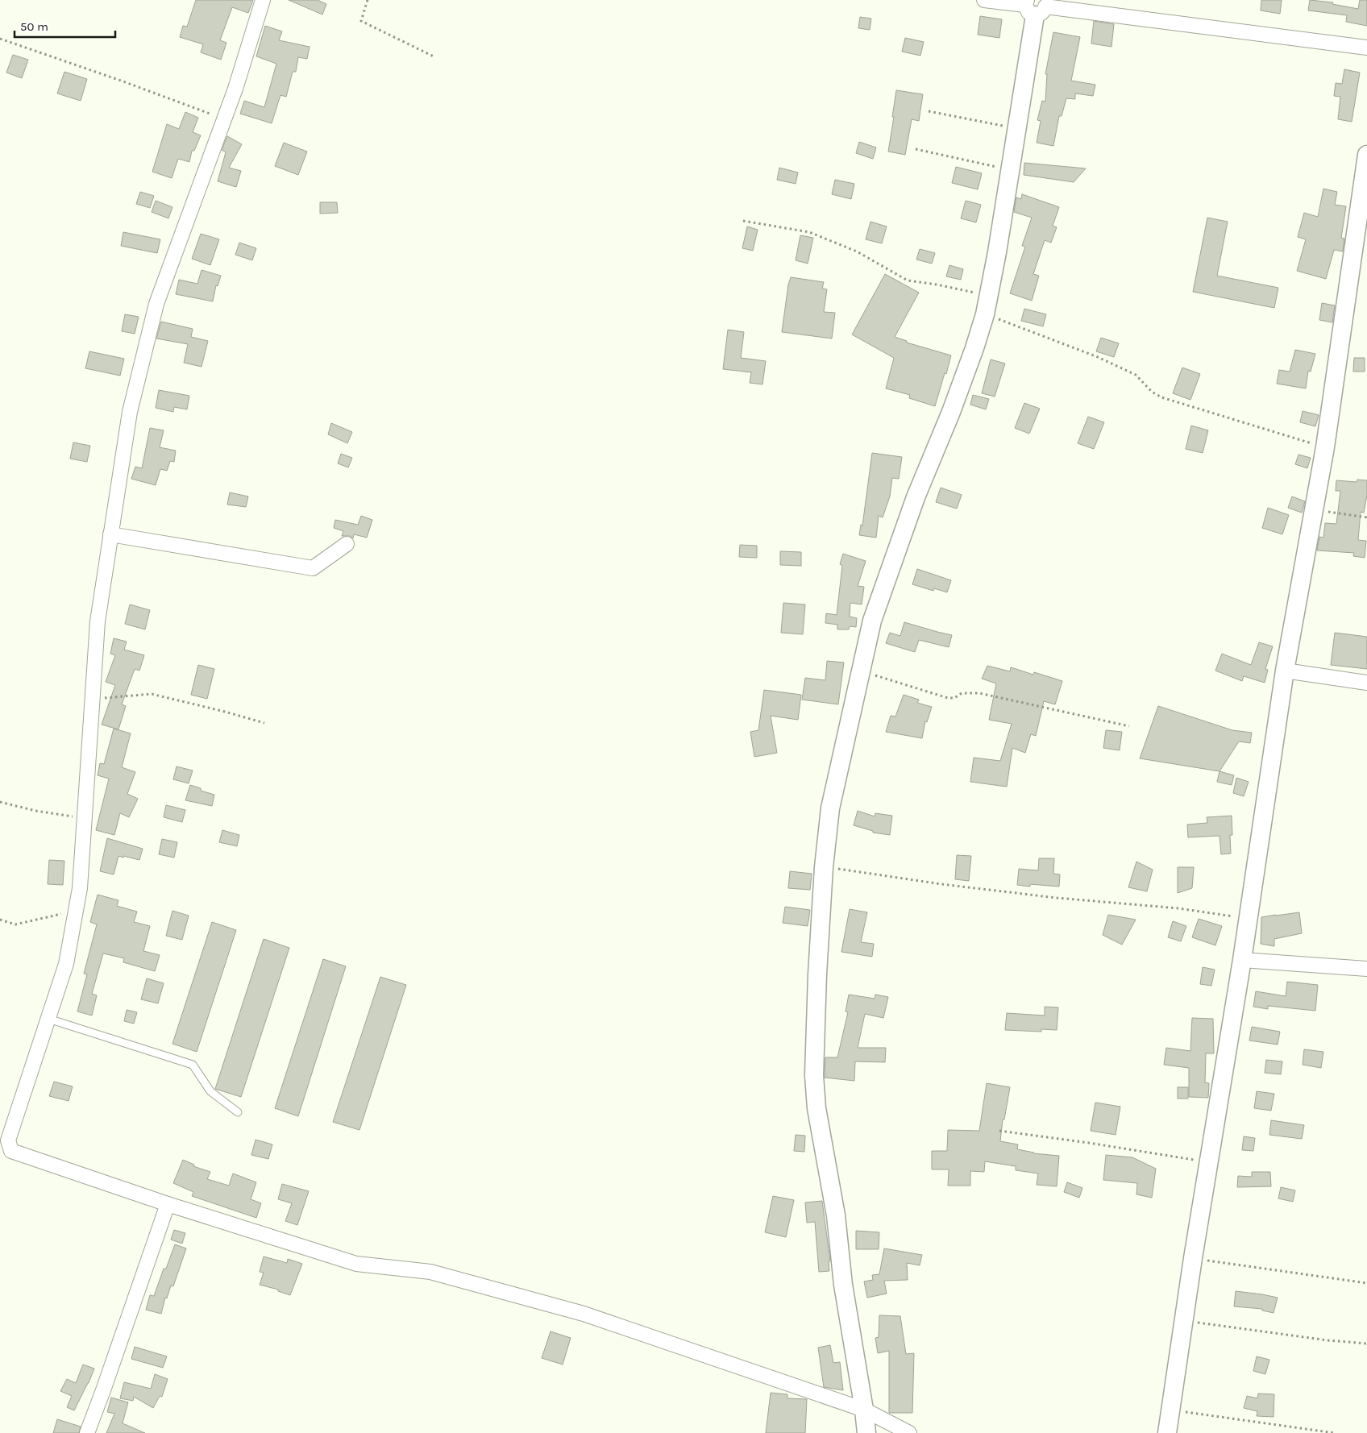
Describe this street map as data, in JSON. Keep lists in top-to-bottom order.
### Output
{
  "scale_bar": "50 m"
}
